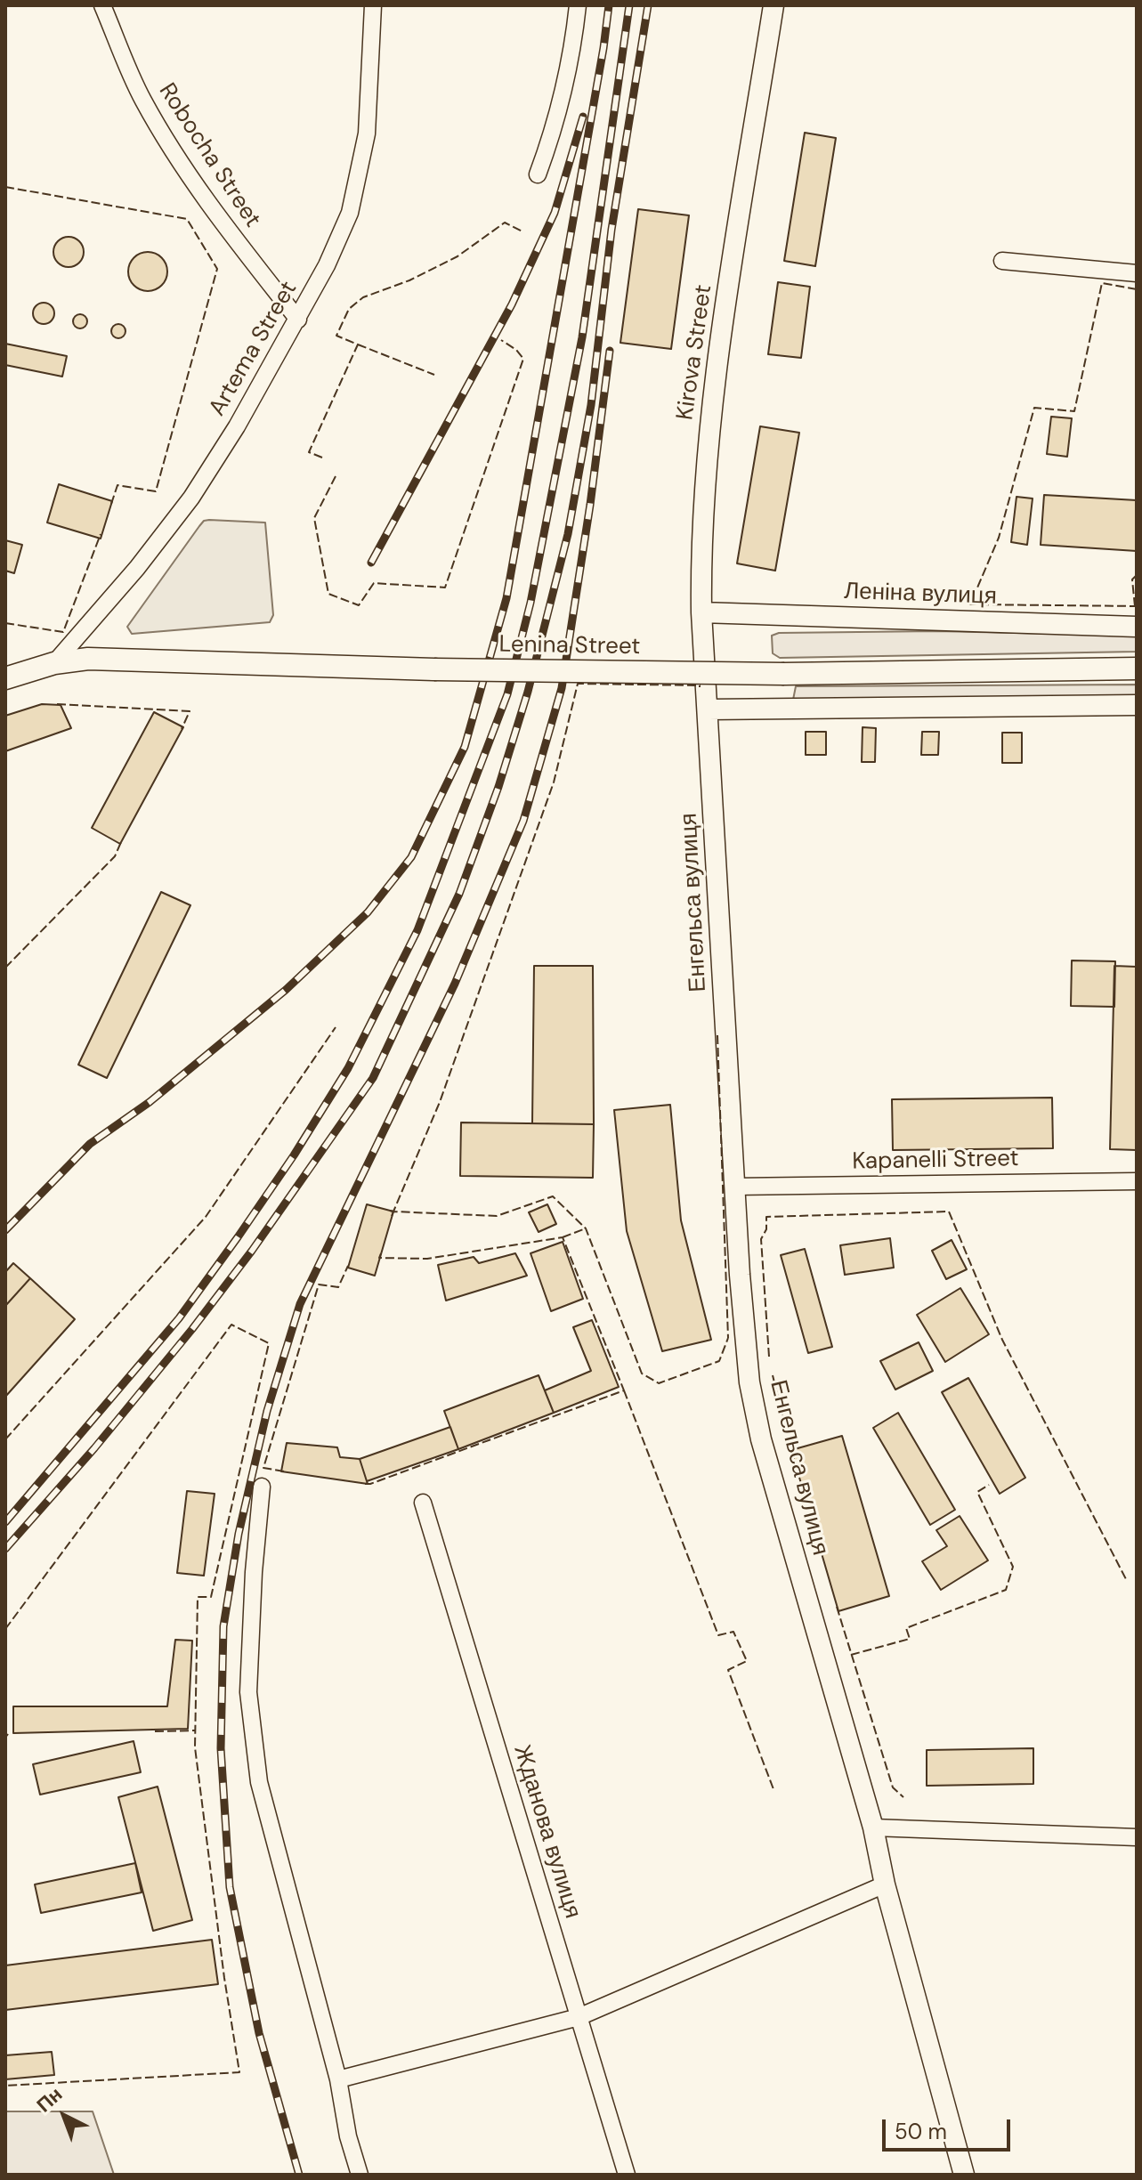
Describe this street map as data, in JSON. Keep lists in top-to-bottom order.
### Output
{
  "streets": {
    "main road": ["Lenina Street"],
    "street": [
      "Robocha Street",
      "Artema Street",
      "Kirova Street",
      "Леніна вулиця",
      "Енгельса вулиця",
      "Kapanelli Street",
      "Жданова вулиця"
    ]
  },
  "crossings": [
    ["Robocha Street", "Artema Street"],
    ["Artema Street", "Lenina Street"],
    ["Kirova Street", "Леніна вулиця"],
    ["Kirova Street", "Енгельса вулиця"],
    ["Енгельса вулиця", "Kapanelli Street"]
  ],
  "scale_bar": "50 m",
  "north": "top left"
}
